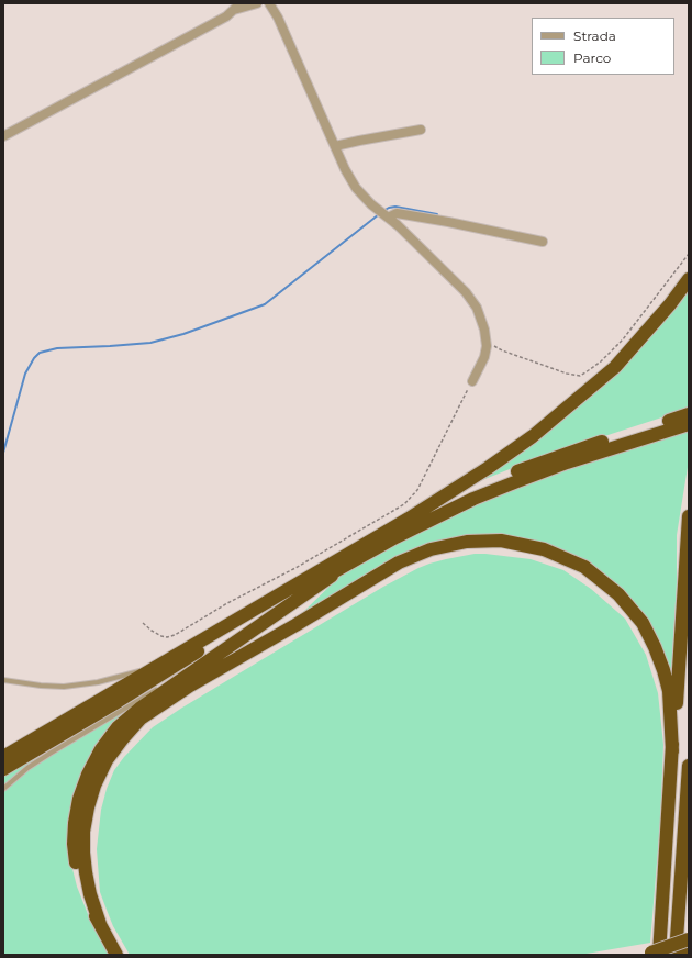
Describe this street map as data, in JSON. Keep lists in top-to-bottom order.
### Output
{
  "legend": ["Strada", "Parco"]
}
